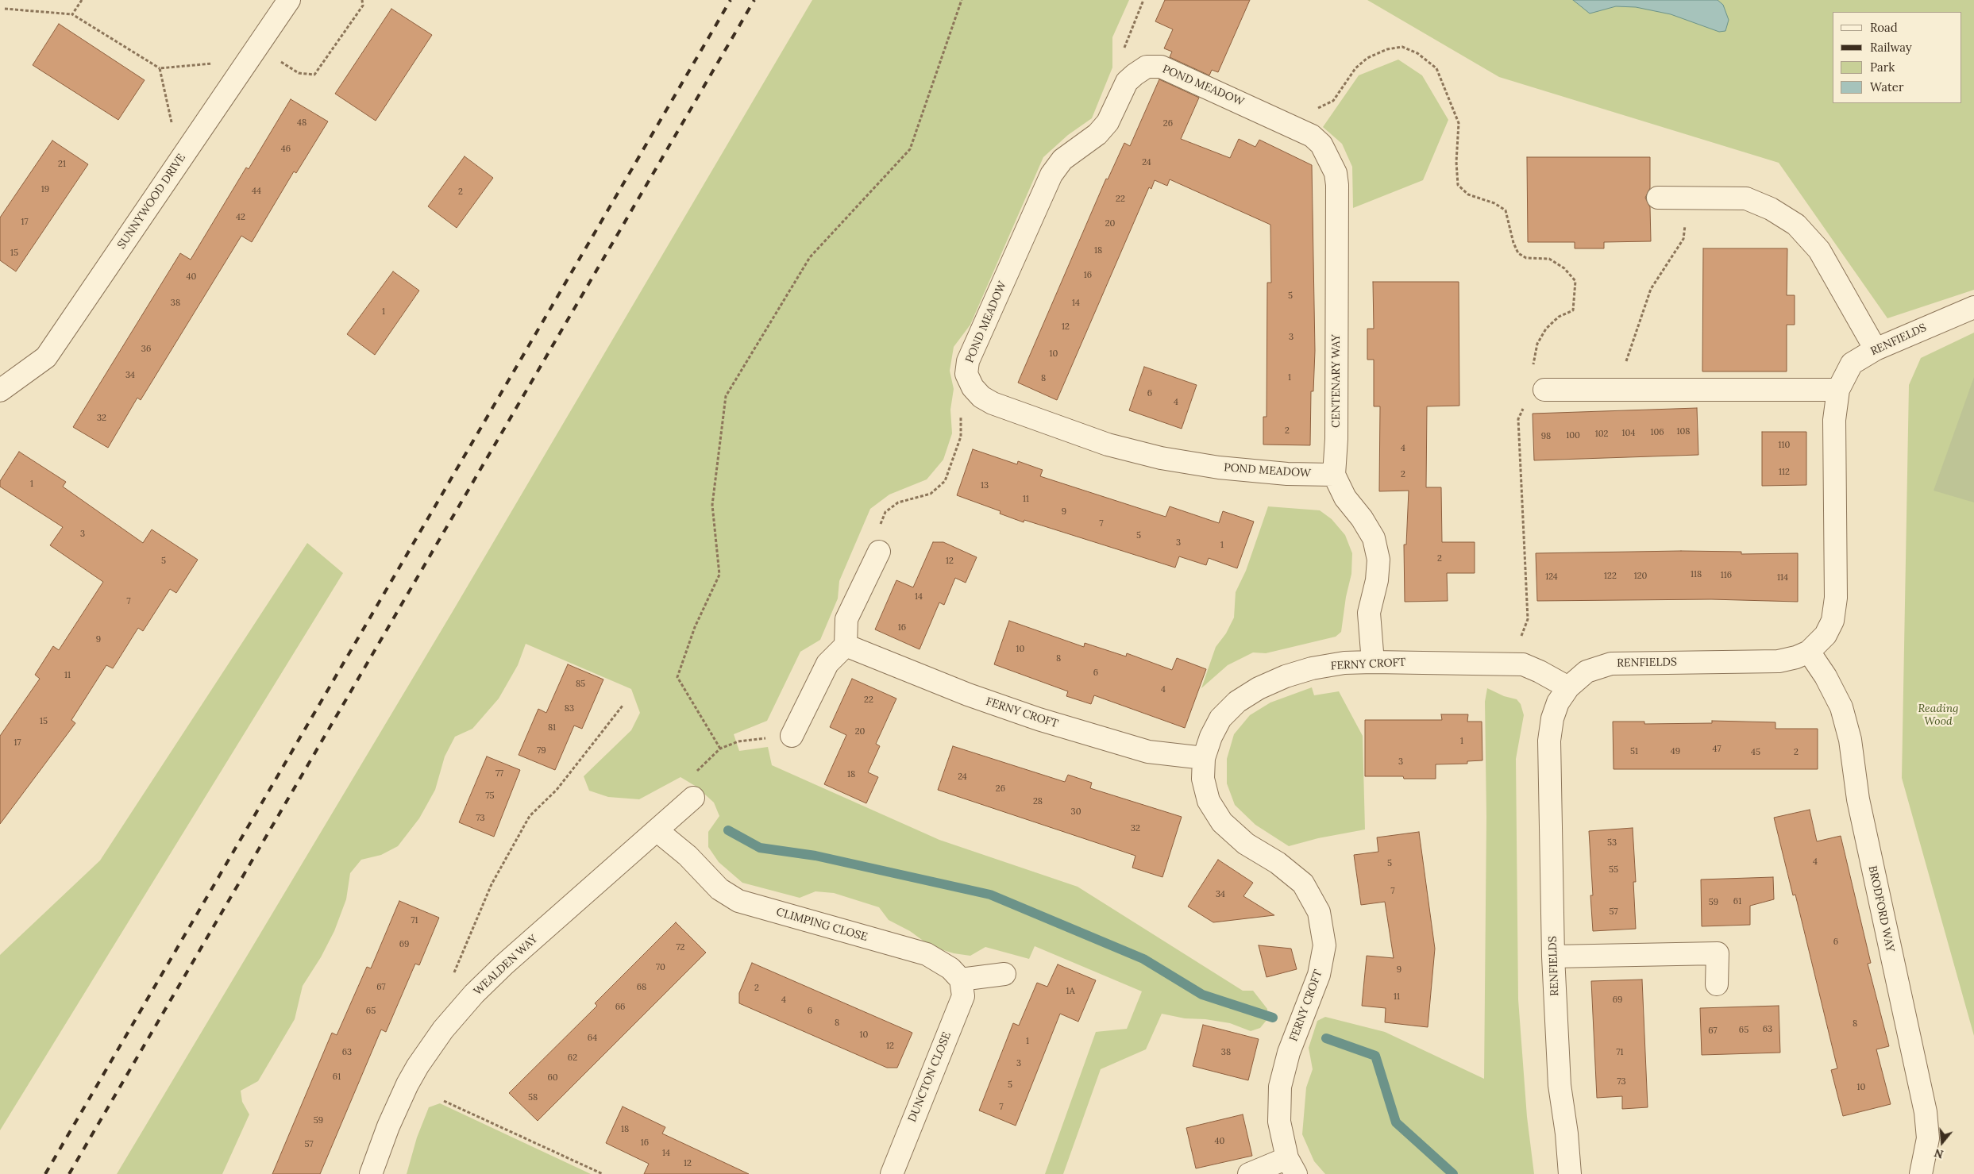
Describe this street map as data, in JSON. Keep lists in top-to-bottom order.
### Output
{
  "streets": {
    "street": [
      "POND MEADOW",
      "SUNNYWOOD DRIVE",
      "RENFIELDS",
      "CENTENARY WAY",
      "FERNY CROFT",
      "BRODFORD WAY",
      "CLIMPING CLOSE",
      "WEALDEN WAY",
      "DUNCTON CLOSE"
    ]
  },
  "crossings": [
    ["POND MEADOW", "CENTENARY WAY"],
    ["RENFIELDS", "FERNY CROFT"],
    ["RENFIELDS", "BRODFORD WAY"],
    ["CENTENARY WAY", "FERNY CROFT"],
    ["CLIMPING CLOSE", "WEALDEN WAY"],
    ["CLIMPING CLOSE", "DUNCTON CLOSE"]
  ],
  "parks": ["Reading Wood"],
  "house_numbers": [
    "48",
    "26",
    "46",
    "24",
    "21",
    "19",
    "44",
    "2",
    "22",
    "42",
    "17",
    "20",
    "18",
    "15",
    "16",
    "40",
    "5",
    "38",
    "14",
    "1",
    "12",
    "3",
    "36",
    "10",
    "34",
    "1",
    "8",
    "6",
    "4",
    "32",
    "2",
    "108",
    "106",
    "104",
    "102",
    "100",
    "98",
    "110",
    "4",
    "112",
    "2",
    "1",
    "13",
    "11",
    "9",
    "7",
    "3",
    "5",
    "3",
    "1",
    "2",
    "5",
    "12",
    "118",
    "116",
    "122",
    "120",
    "124",
    "114",
    "14",
    "7",
    "16",
    "9",
    "10",
    "8",
    "6",
    "11",
    "85",
    "4",
    "22",
    "83",
    "15",
    "81",
    "20",
    "1",
    "17",
    "47",
    "79",
    "51",
    "49",
    "45",
    "2",
    "3",
    "77",
    "18",
    "24",
    "26",
    "75",
    "28",
    "30",
    "73",
    "32",
    "53",
    "4",
    "5",
    "55",
    "7",
    "34",
    "61",
    "59",
    "57",
    "71",
    "6",
    "69",
    "72",
    "70",
    "9",
    "67",
    "68",
    "2",
    "1A",
    "11",
    "4",
    "69",
    "66",
    "65",
    "6",
    "8",
    "8",
    "63",
    "65",
    "67",
    "10",
    "64",
    "1",
    "12",
    "63",
    "38",
    "71",
    "62",
    "3",
    "61",
    "60",
    "73",
    "5",
    "10",
    "58",
    "7",
    "59",
    "18",
    "40",
    "16",
    "57",
    "14",
    "12"
  ],
  "legend": [
    "Road",
    "Railway",
    "Park",
    "Water"
  ],
  "north": "bottom"
}
